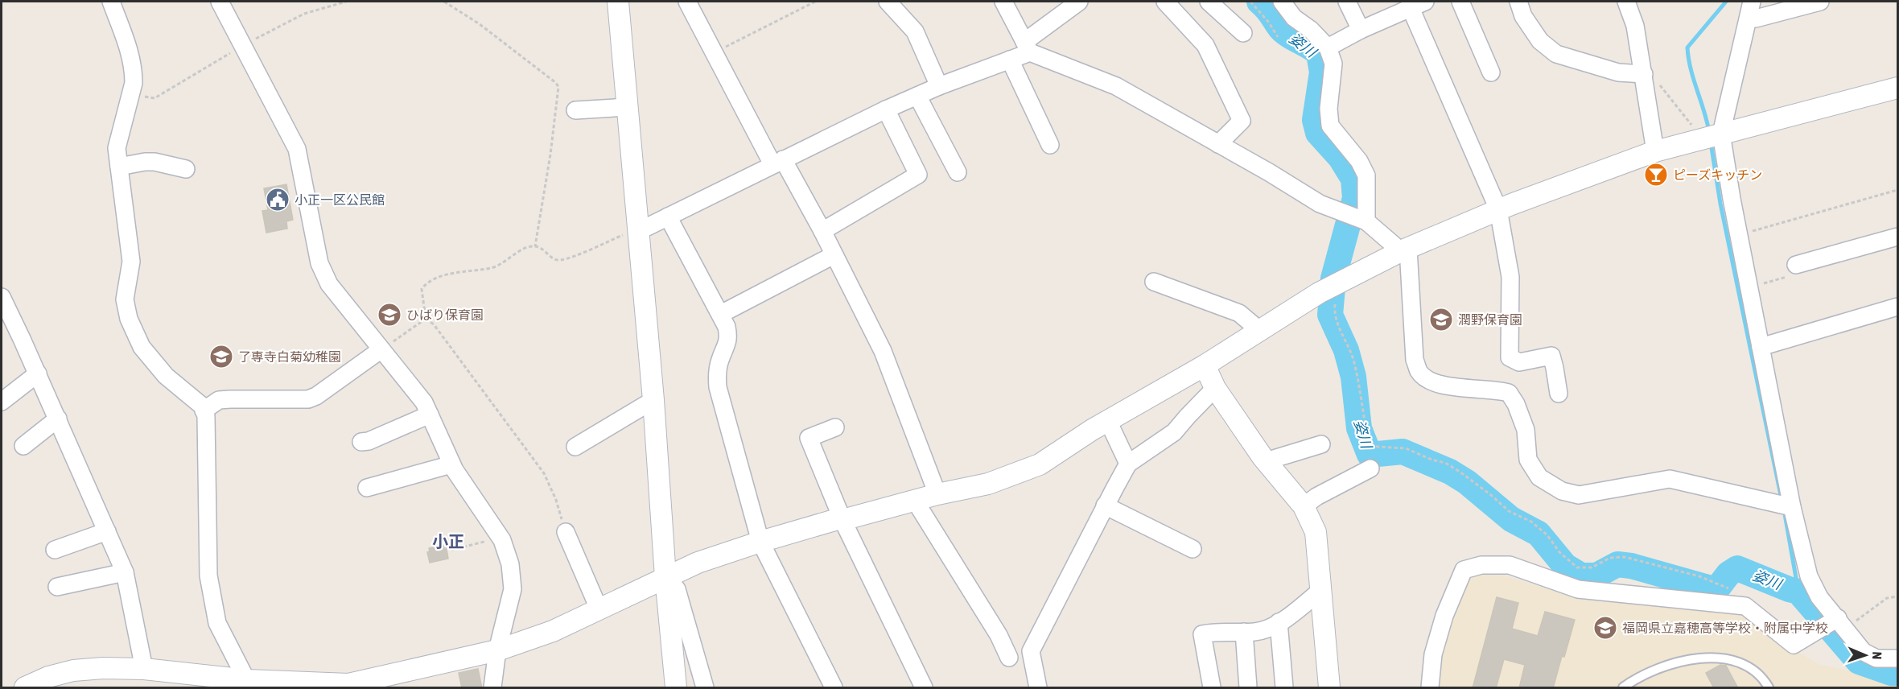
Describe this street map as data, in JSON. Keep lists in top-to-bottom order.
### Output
{
  "districts": ["小正"],
  "water": ["姿川"],
  "places": {
    "bar": ["ピーズキッチン"],
    "public building": ["小正一区公民館"],
    "school or university": [
      "ひばり保育園",
      "潤野保育園",
      "了専寺白菊幼稚園",
      "福岡県立嘉穂高等学校・附属中学校"
    ]
  },
  "north": "right"
}
